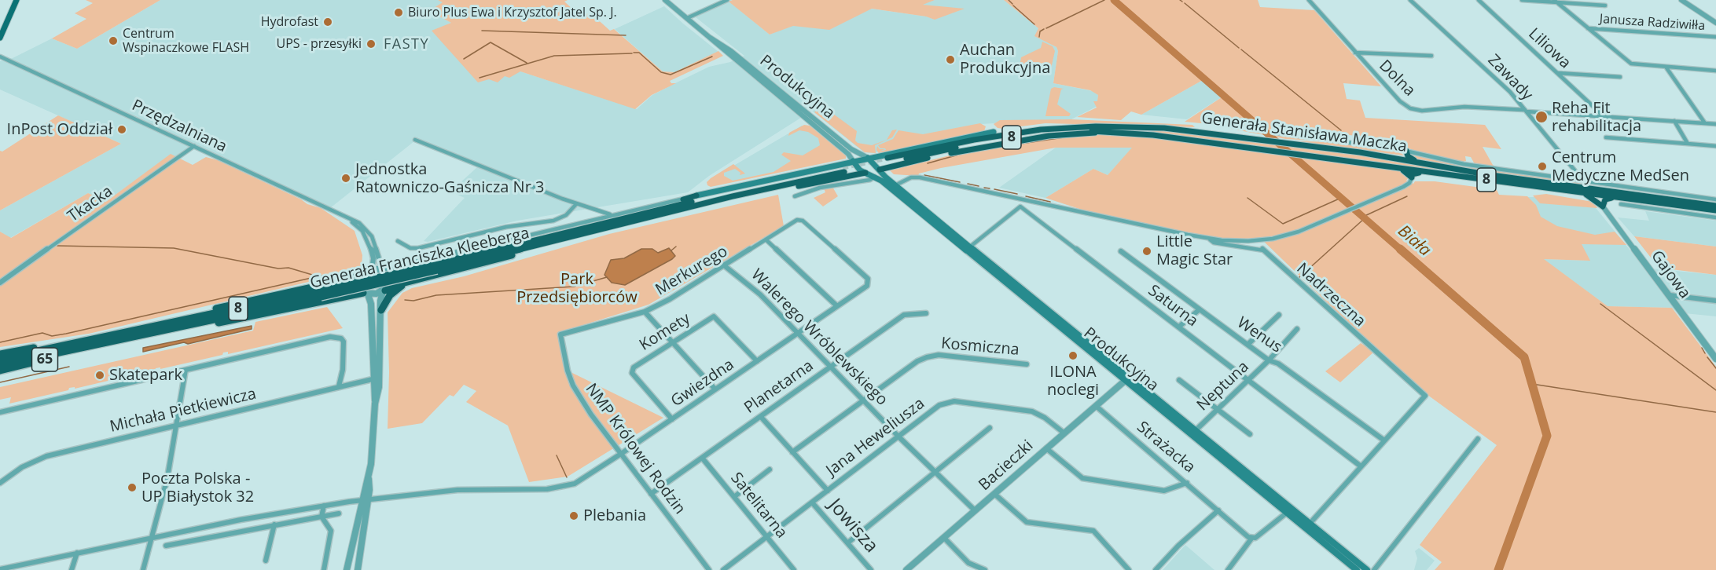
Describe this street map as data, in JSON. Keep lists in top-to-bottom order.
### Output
{
  "streets": {
    "highway": [
      "Generała Stanisława Maczka",
      "8",
      "Generała Franciszka Kleeberga",
      "65"
    ],
    "main road": ["Produkcyjna"],
    "street": [
      "Janusza Radziwiłła",
      "Liliowa",
      "Zawady",
      "Dolna",
      "Przędzalniana",
      "Tkacka",
      "Merkurego",
      "Gajowa",
      "Nadrzeczna",
      "Saturna",
      "Komety",
      "Wenus",
      "Walerego Wróblewskiego",
      "Kosmiczna",
      "Gwiezdna",
      "Neptuna",
      "Planetarna",
      "Michała Pietkiewicza",
      "Jana Heweliusza",
      "Strażacka",
      "NMP Królowej Rodzin",
      "Bacieczki",
      "Satelitarna",
      "Jowisza"
    ]
  },
  "crossings": [
    ["Liliowa", "Dolna"],
    ["Zawady", "Dolna"],
    ["Produkcyjna", "Generała Stanisława Maczka"],
    ["Produkcyjna", "Neptuna"],
    ["Produkcyjna", "Bacieczki"],
    ["Przędzalniana", "Tkacka"],
    ["Generała Stanisława Maczka", "Nadrzeczna"],
    ["Generała Franciszka Kleeberga", "65"],
    ["Merkurego", "Walerego Wróblewskiego"],
    ["Merkurego", "Gwiezdna"],
    ["Merkurego", "NMP Królowej Rodzin"],
    ["Nadrzeczna", "Wenus"],
    ["Saturna", "Neptuna"],
    ["Komety", "Gwiezdna"],
    ["Wenus", "Neptuna"],
    ["Walerego Wróblewskiego", "Kosmiczna"],
    ["Walerego Wróblewskiego", "Gwiezdna"],
    ["Walerego Wróblewskiego", "Planetarna"],
    ["Walerego Wróblewskiego", "Jana Heweliusza"],
    ["Walerego Wróblewskiego", "Bacieczki"],
    ["Gwiezdna", "NMP Królowej Rodzin"],
    ["Planetarna", "NMP Królowej Rodzin"],
    ["Planetarna", "Satelitarna"],
    ["Jana Heweliusza", "Bacieczki"],
    ["Jana Heweliusza", "Satelitarna"],
    ["Jana Heweliusza", "Jowisza"],
    ["Strażacka", "Bacieczki"]
  ],
  "districts": ["FASTY"],
  "water": ["Biała"],
  "parks": ["Park Przedsiębiorców"],
  "places": [
    "Biuro Plus Ewa i Krzysztof Jatel Sp. J.",
    "Hydrofast",
    "Centrum Wspinaczkowe FLASH",
    "UPS - przesyłki",
    "Auchan Produkcyjna",
    "Reha Fit rehabilitacja",
    "InPost Oddział",
    "Centrum Medyczne MedSen",
    "Jednostka Ratowniczo-Gaśnicza Nr 3",
    "Little Magic Star",
    "ILONA noclegi",
    "Skatepark",
    "Poczta Polska - UP Białystok 32",
    "Plebania"
  ]
}
